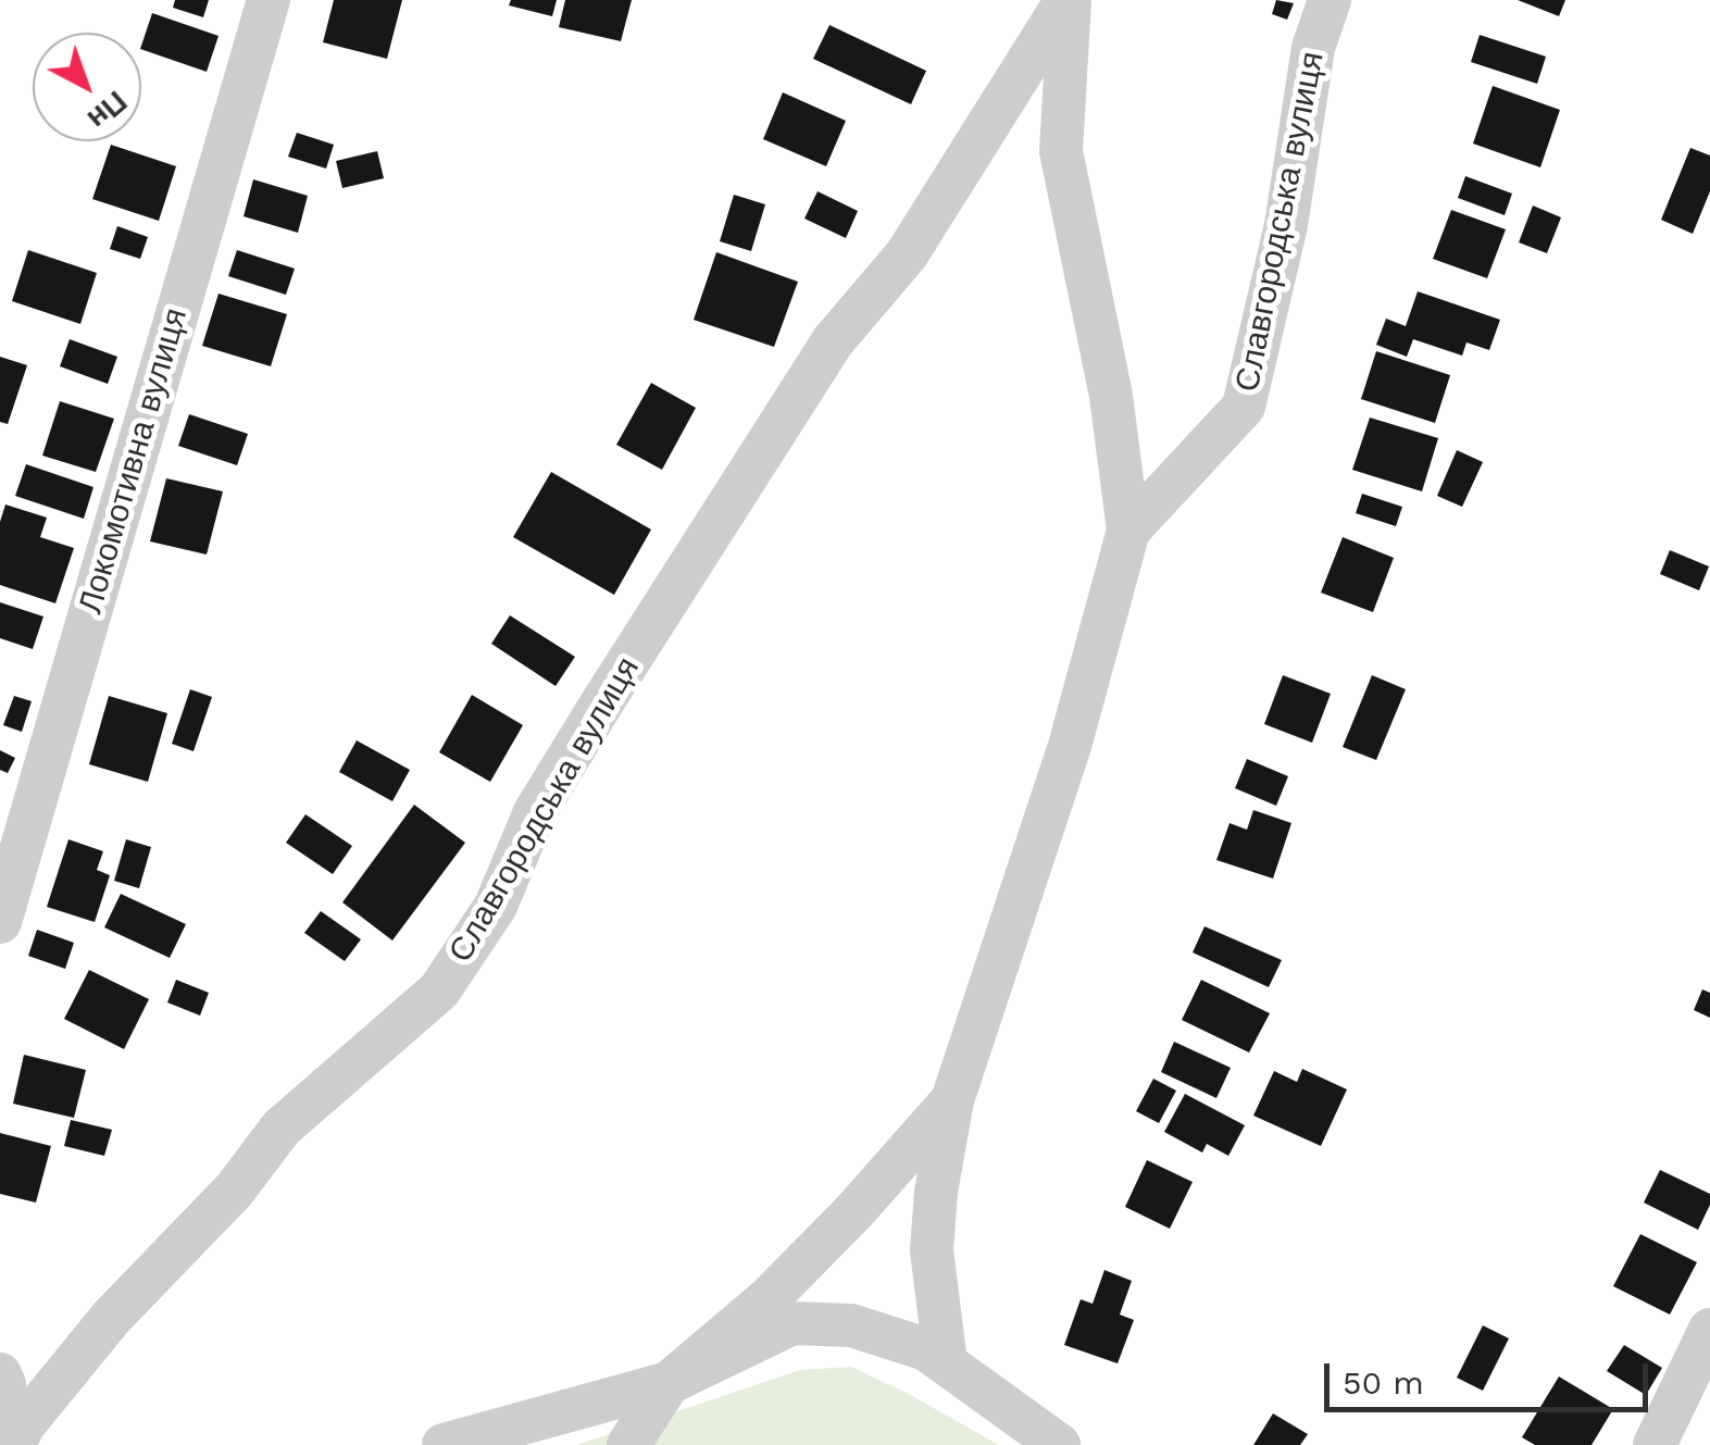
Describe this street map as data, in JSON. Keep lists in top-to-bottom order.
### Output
{
  "streets": {
    "street": ["Славгородська вулиця", "Локомотивна вулиця"]
  },
  "scale_bar": "50 m",
  "north": "bottom right"
}
